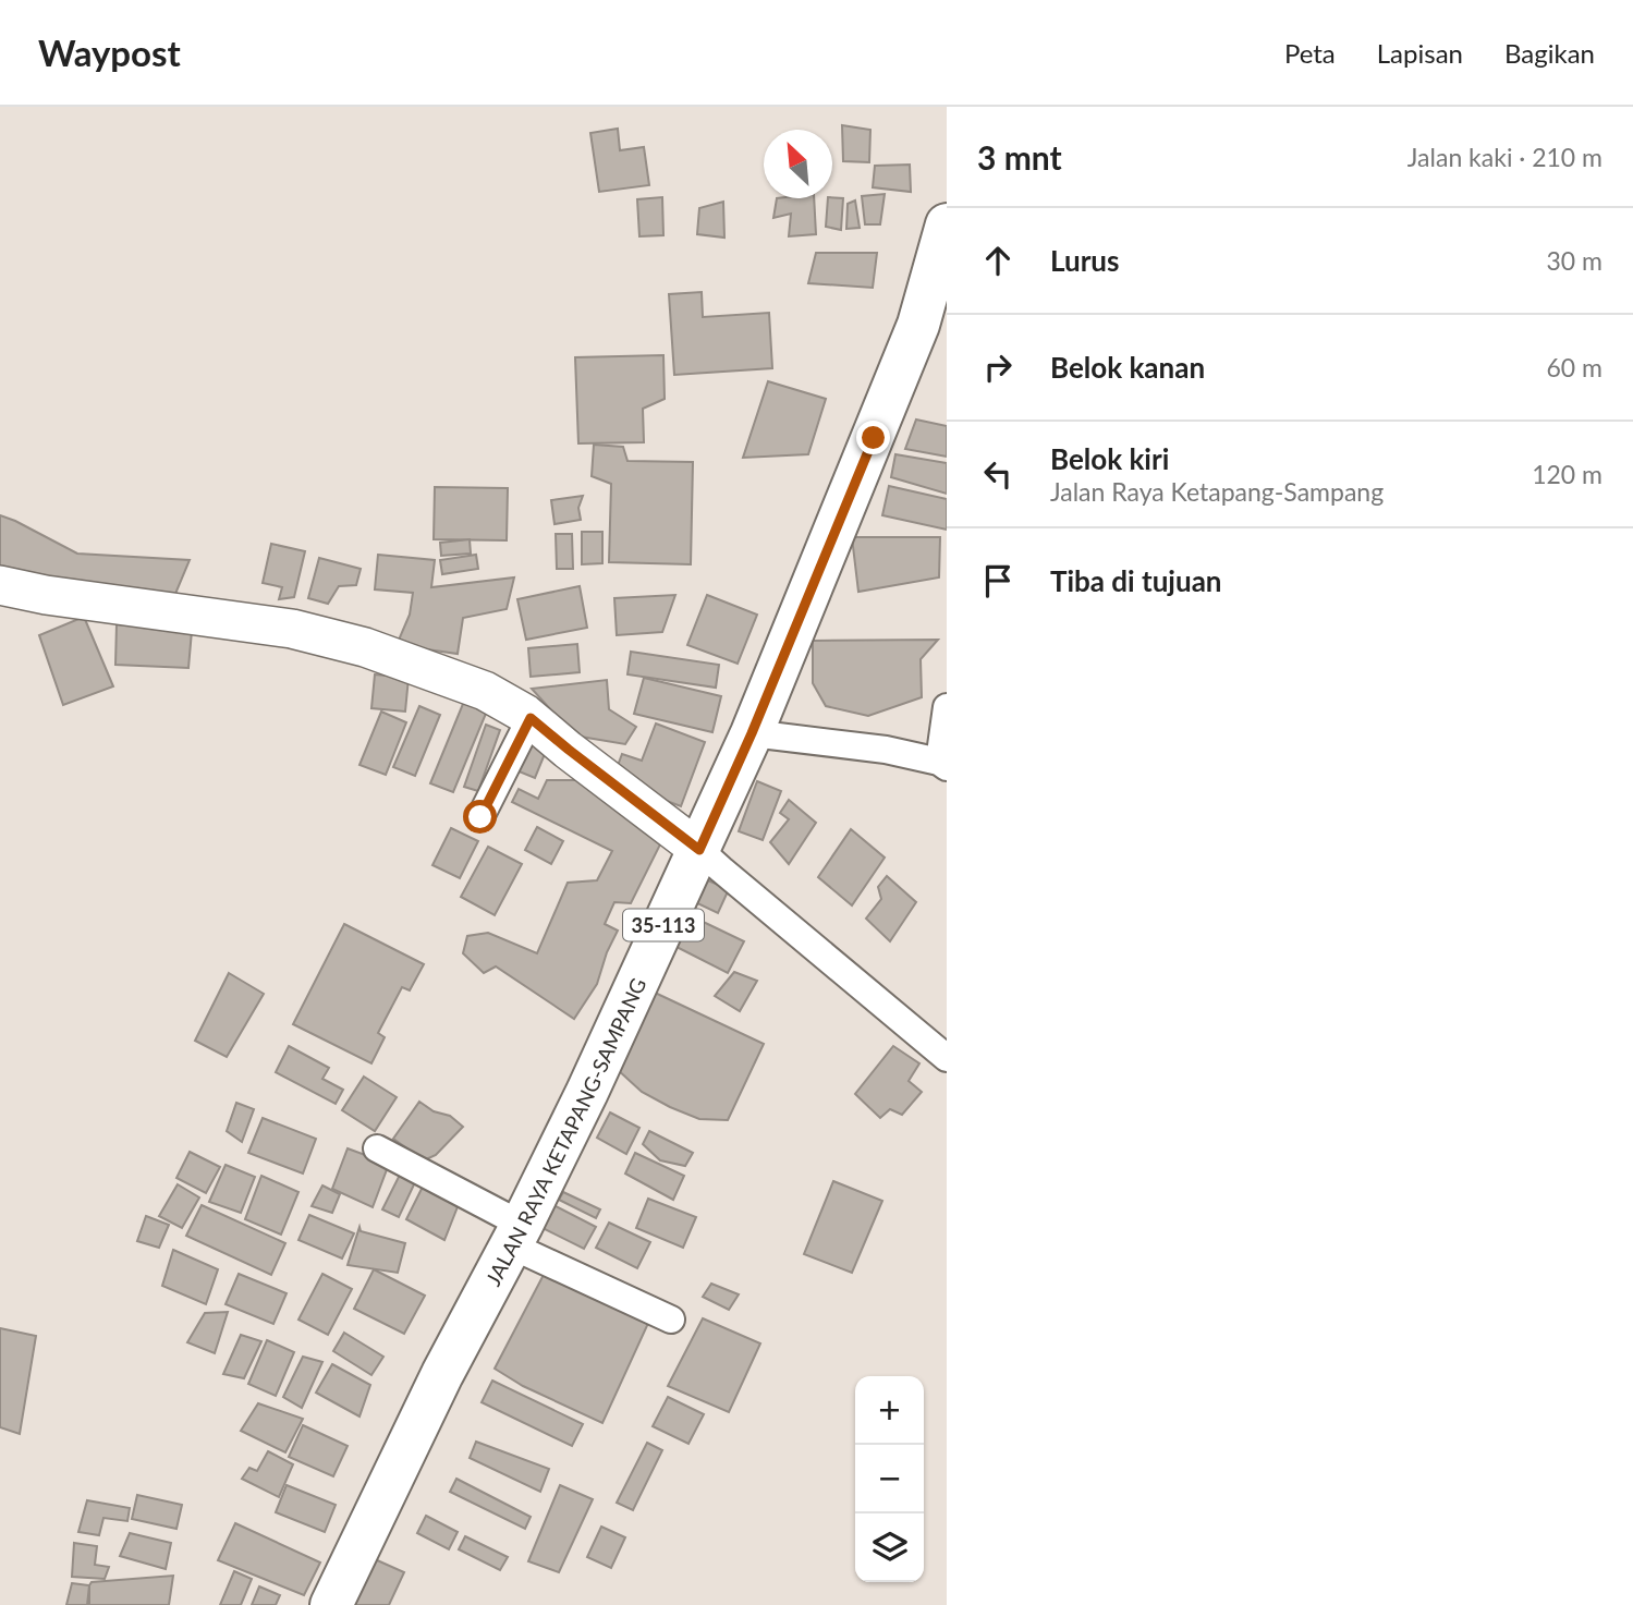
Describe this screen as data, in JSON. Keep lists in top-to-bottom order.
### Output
{
  "streets": {
    "main road": ["35-113", "JALAN RAYA KETAPANG-SAMPANG"]
  },
  "north": "top left",
  "page": {
    "header": "Waypost",
    "nav": ["Peta", "Lapisan", "Bagikan"],
    "heading": ["3 mnt", "Jalan kaki · 210 m"],
    "list": [
      ["Lurus", "30 m"],
      ["Belok kanan", "60 m"],
      ["Belok kiri", "Jalan Raya Ketapang-Sampang", "120 m"],
      "Tiba di tujuan"
    ],
    "map_buttons": ["+", "−"]
  }
}
